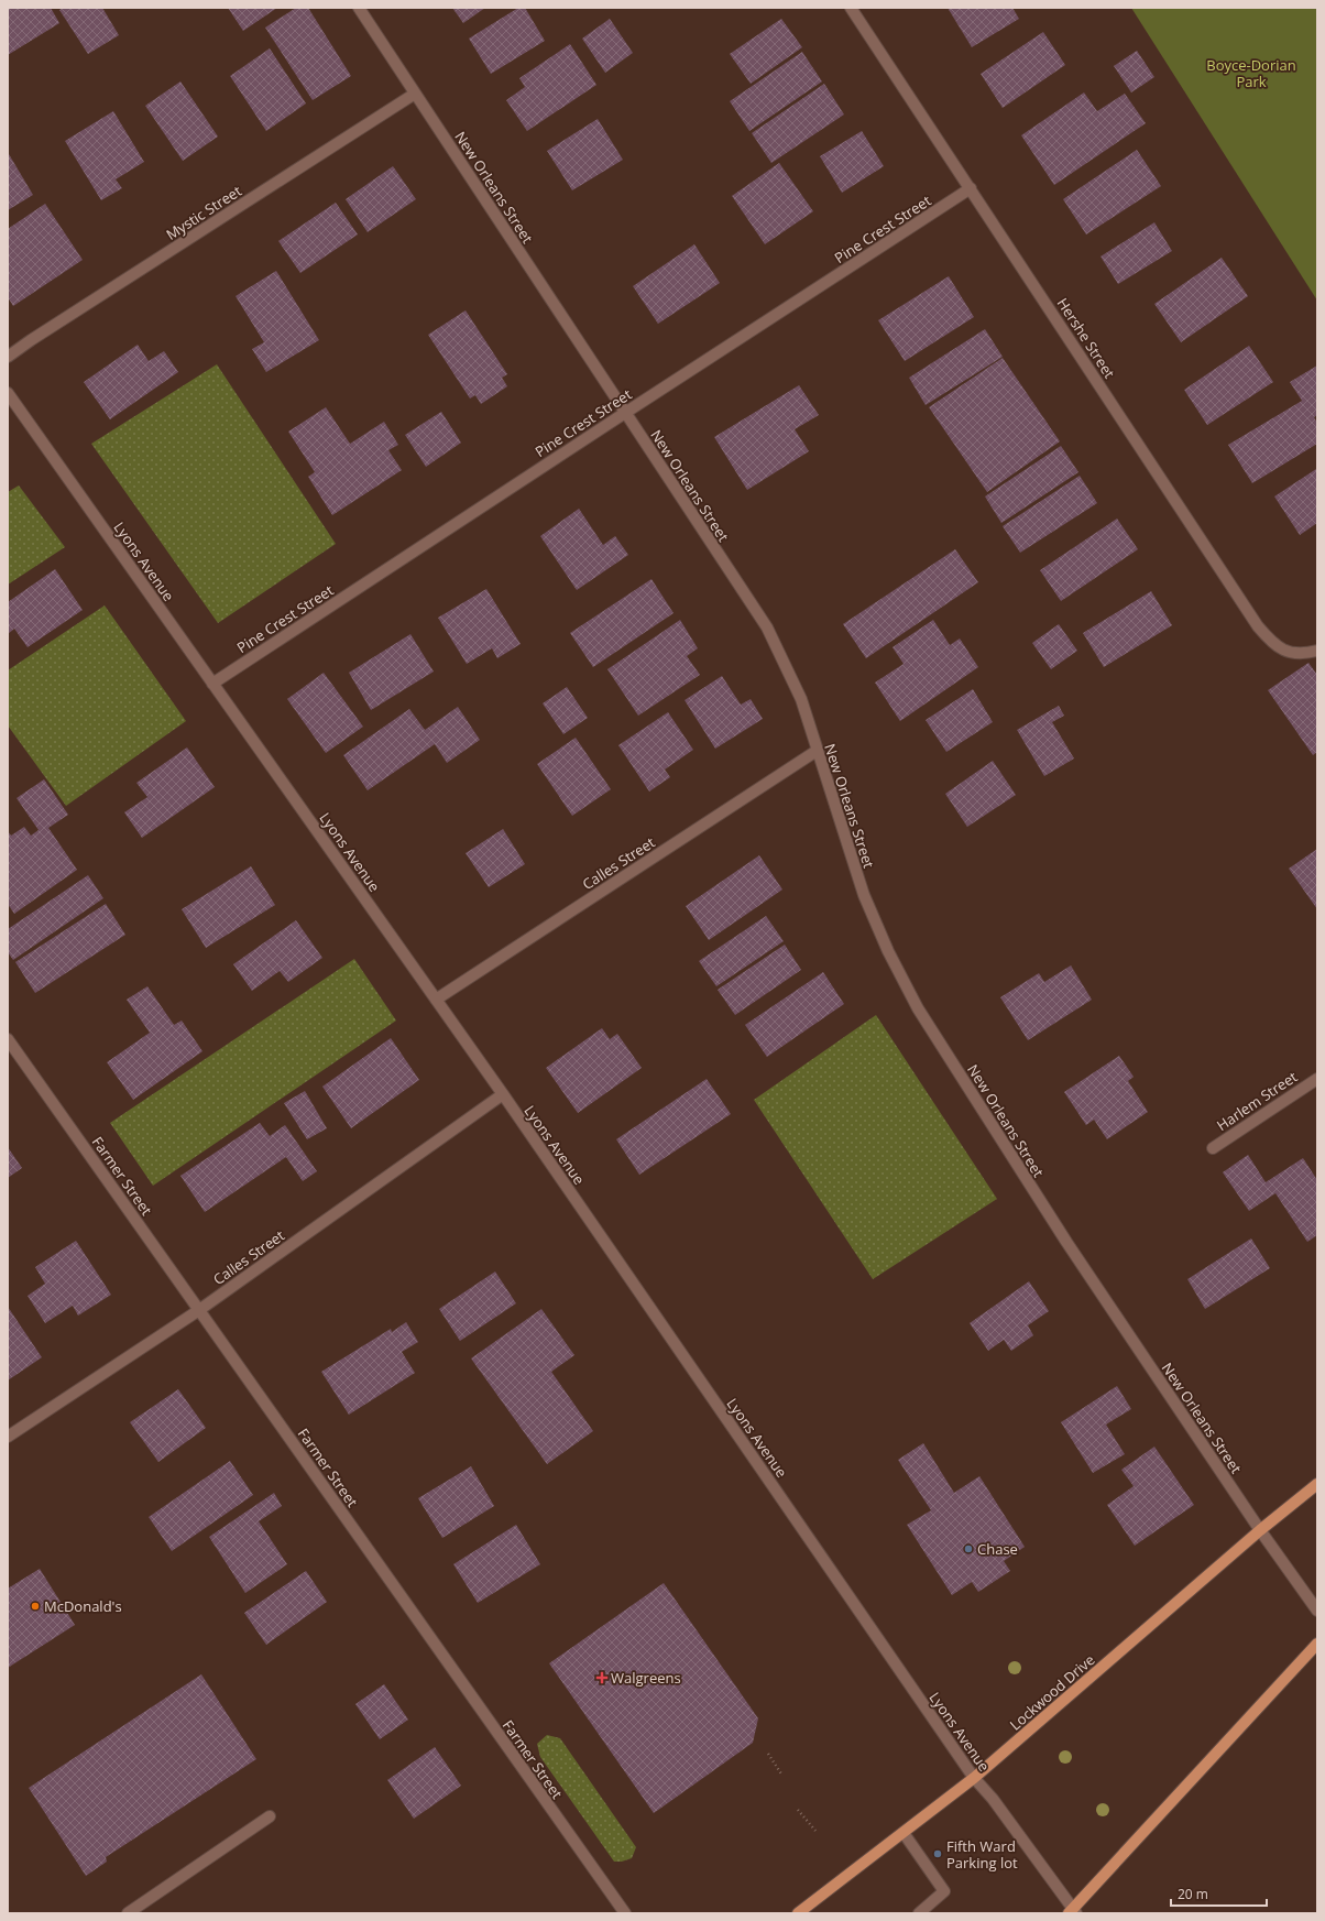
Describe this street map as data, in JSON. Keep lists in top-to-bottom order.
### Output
{
  "streets": {
    "main road": ["Lockwood Drive"],
    "street": [
      "New Orleans Street",
      "Mystic Street",
      "Pine Crest Street",
      "Hershe Street",
      "Lyons Avenue",
      "Calles Street",
      "Harlem Street",
      "Farmer Street"
    ]
  },
  "crossings": [
    ["New Orleans Street", "Mystic Street"],
    ["New Orleans Street", "Pine Crest Street"],
    ["New Orleans Street", "Calles Street"],
    ["New Orleans Street", "Lockwood Drive"],
    ["Pine Crest Street", "Hershe Street"],
    ["Pine Crest Street", "Lyons Avenue"],
    ["Lyons Avenue", "Calles Street"],
    ["Lyons Avenue", "Lockwood Drive"],
    ["Calles Street", "Farmer Street"]
  ],
  "parks": ["Boyce-Dorian Park"],
  "places": {
    "other": ["Chase", "McDonald's", "Fifth Ward Parking lot"],
    "health": ["Walgreens"]
  },
  "scale_bar": "20 m"
}
